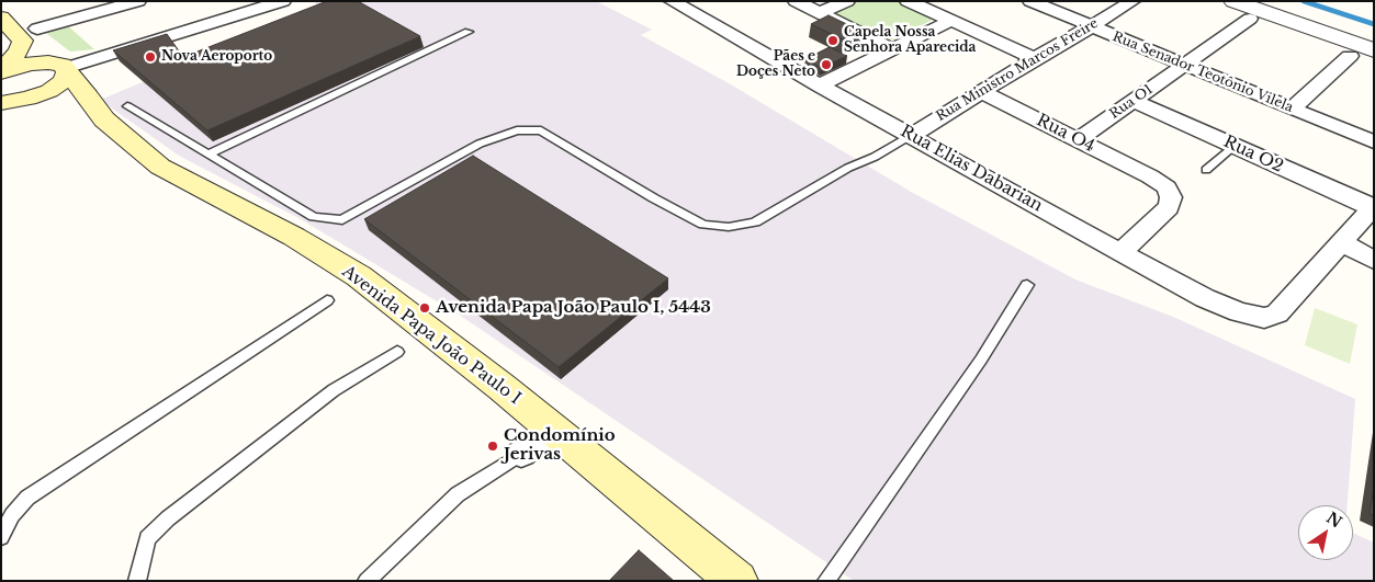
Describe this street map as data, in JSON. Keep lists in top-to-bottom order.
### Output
{
  "streets": {
    "main road": ["Avenida Papa João Paulo I"],
    "street": [
      "Rua Ministro Marcos Freire",
      "Rua Senador Teotônio Vilela",
      "Rua O1",
      "Rua O4",
      "Rua O2",
      "Rua Elias Dabarian"
    ]
  },
  "crossings": [
    ["Rua Ministro Marcos Freire", "Rua Senador Teotônio Vilela"],
    ["Rua Ministro Marcos Freire", "Rua O4"],
    ["Rua Ministro Marcos Freire", "Rua Elias Dabarian"],
    ["Rua Ministro Marcos Freire", "Avenida Papa João Paulo I"],
    ["Rua Senador Teotônio Vilela", "Rua O1"],
    ["Rua O1", "Rua O4"],
    ["Rua O1", "Rua O2"],
    ["Rua O4", "Rua Elias Dabarian"]
  ],
  "places": [
    "Capela Nossa Senhora Aparecida",
    "Nova Aeroporto",
    "Pães e Doçes Neto",
    "Avenida Papa João Paulo I, 5443",
    "Condomínio Jerivas"
  ],
  "north": "top right"
}
